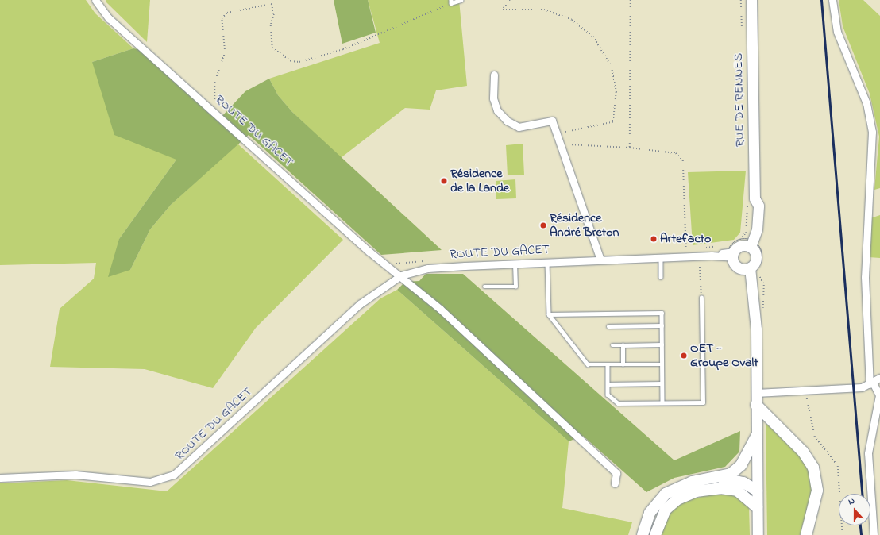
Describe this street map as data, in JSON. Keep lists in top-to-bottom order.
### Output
{
  "streets": {
    "main road": ["RUE DE RENNES"],
    "street": ["ROUTE DU GACET"]
  },
  "places": [
    "Résidence de la Lande",
    "Résidence André Breton",
    "Artefacto",
    "OET - Groupe Ovalt"
  ],
  "north": "top"
}
